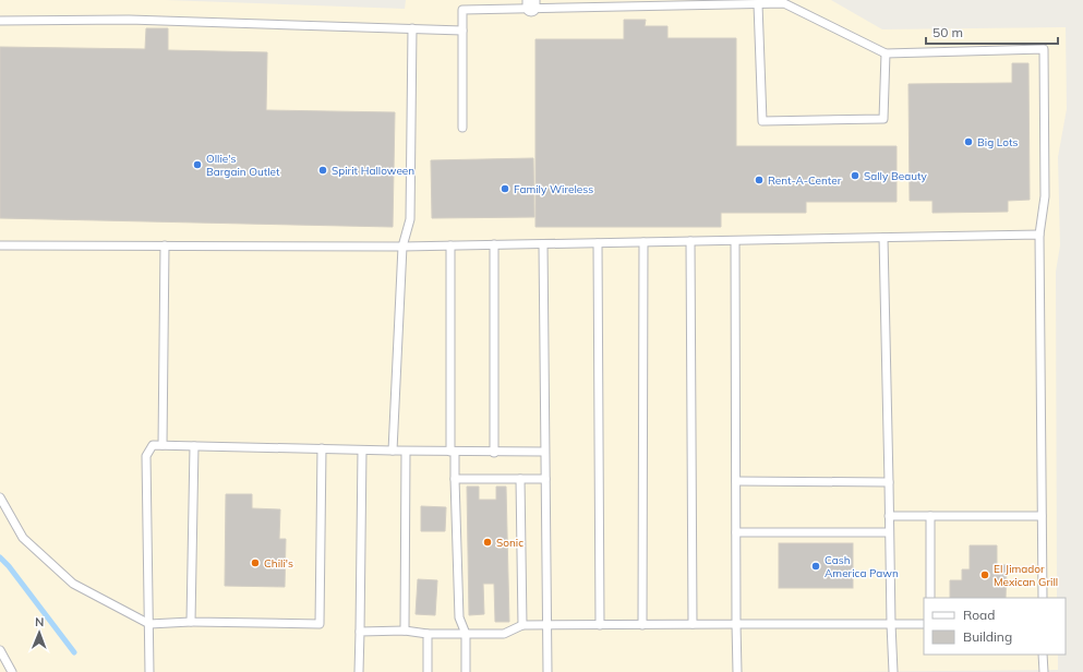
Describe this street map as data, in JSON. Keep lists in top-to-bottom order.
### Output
{
  "places": [
    "Big Lots",
    "Ollie's Bargain Outlet",
    "Spirit Halloween",
    "Sally Beauty",
    "Rent-A-Center",
    "Family Wireless",
    "Sonic",
    "Chili's",
    "Cash America Pawn",
    "El Jimador Mexican Grill"
  ],
  "legend": ["Road", "Building"],
  "scale_bar": "50 m",
  "north": "top"
}
